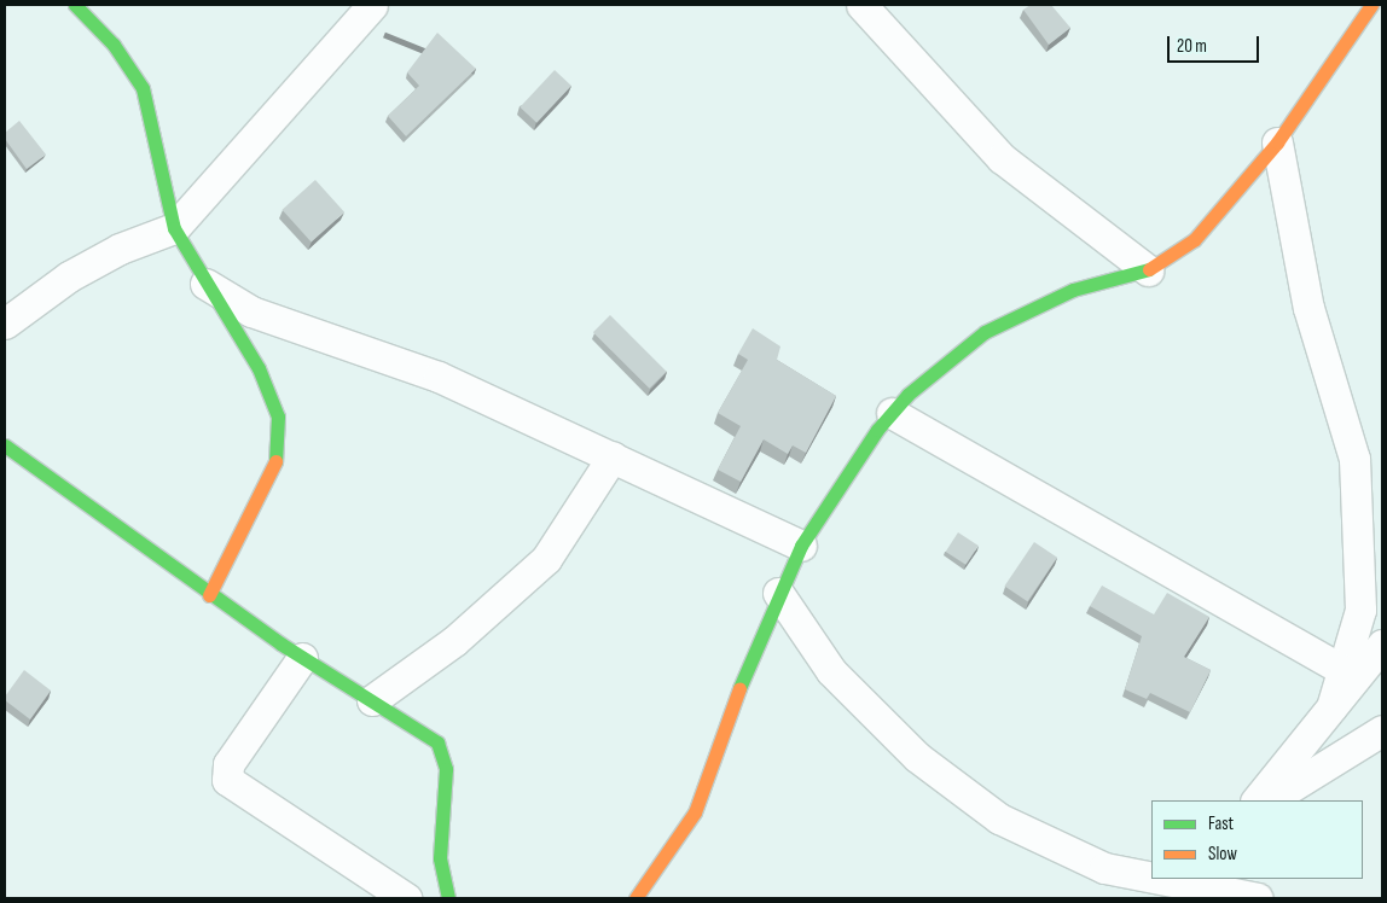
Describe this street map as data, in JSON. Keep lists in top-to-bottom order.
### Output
{
  "legend": ["Fast", "Slow"],
  "scale_bar": "20 m"
}
